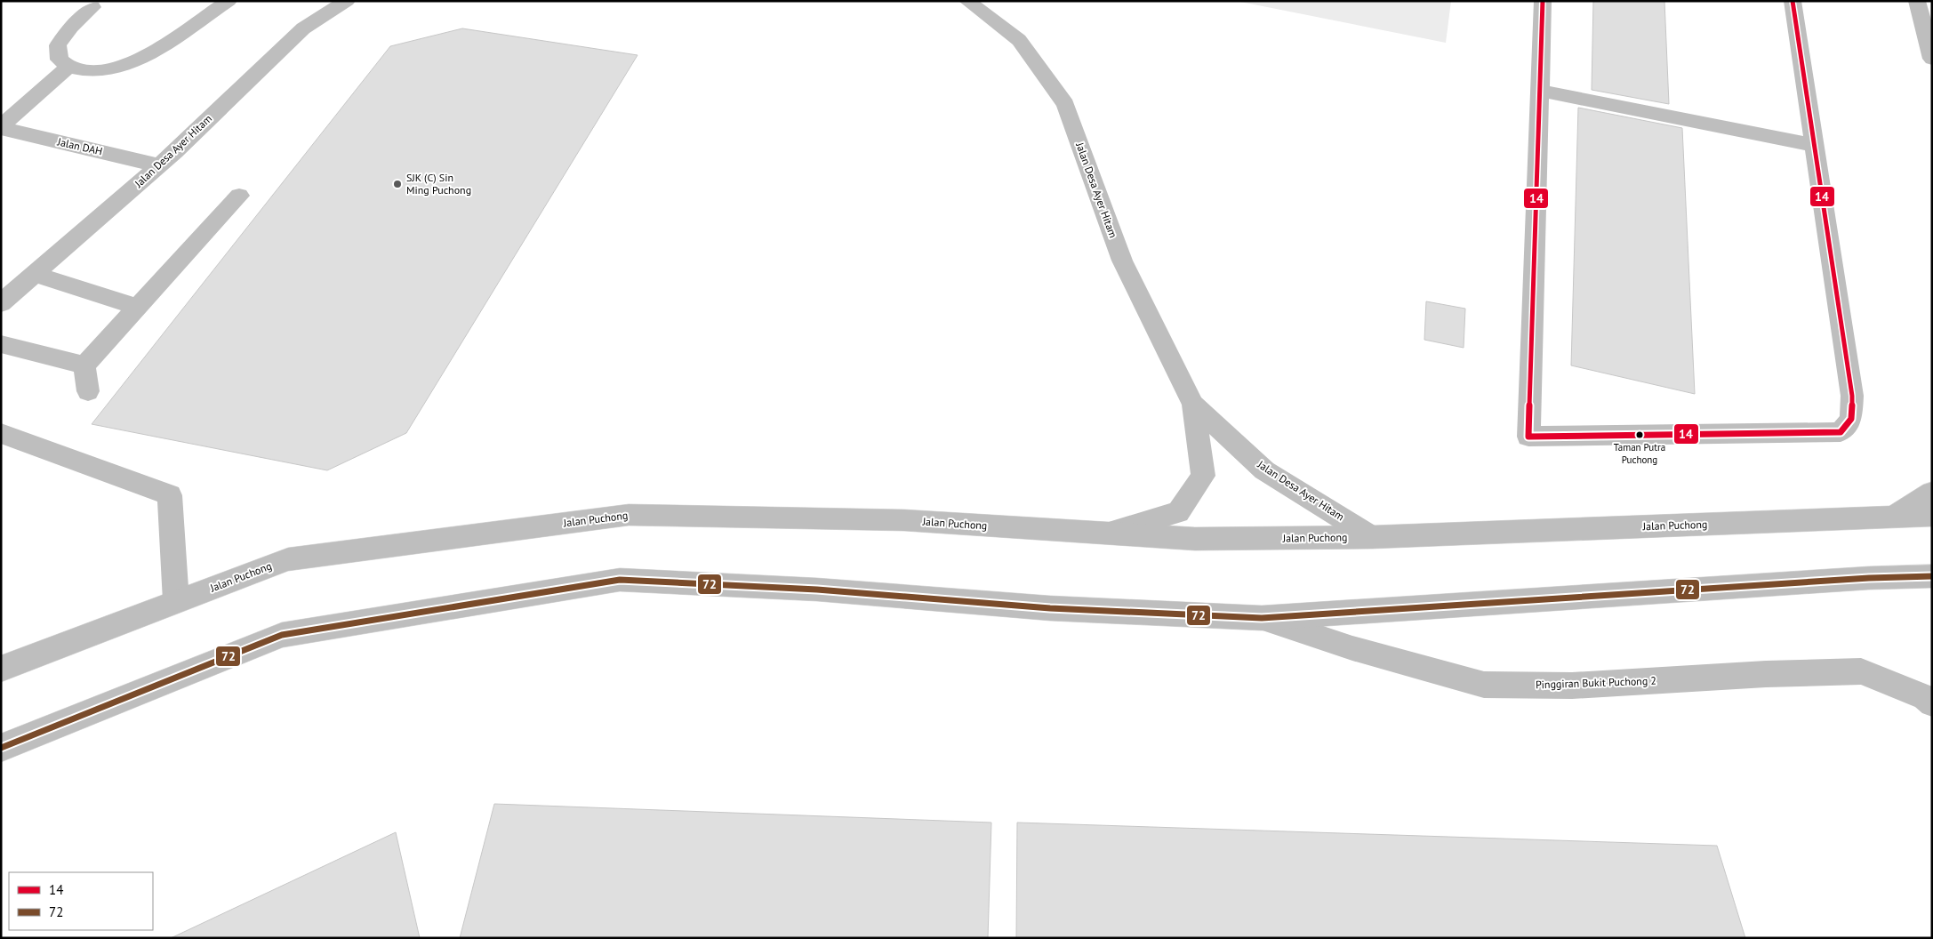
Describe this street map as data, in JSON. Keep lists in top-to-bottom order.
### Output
{
  "streets": {
    "street": [
      "Jalan DAH",
      "Jalan Desa Ayer Hitam",
      "Jalan Puchong",
      "Pinggiran Bukit Puchong 2"
    ]
  },
  "crossings": [
    ["Jalan DAH", "Jalan Desa Ayer Hitam"],
    ["Jalan Desa Ayer Hitam", "Jalan Puchong"]
  ],
  "places": ["SJK (C) Sin Ming Puchong", "Taman Putra Puchong"],
  "lines": ["transit line 14", "transit line 72"],
  "legend": ["14", "72"]
}
